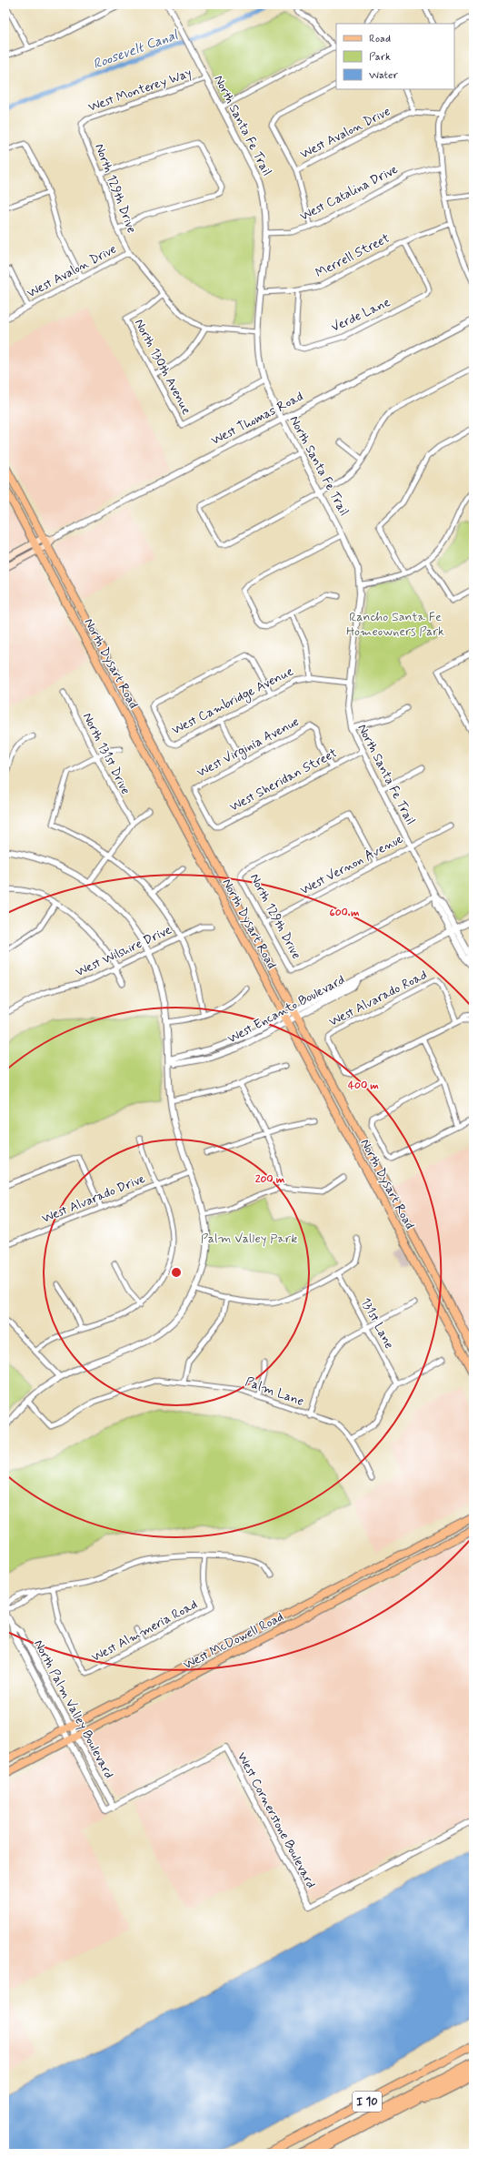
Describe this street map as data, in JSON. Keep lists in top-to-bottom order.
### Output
{
  "streets": {
    "highway": ["I 10"],
    "main road": ["West Thomas Road", "North Dysart Road", "West McDowell Road"],
    "street": [
      "West Monterey Way",
      "North Santa Fe Trail",
      "West Avalon Drive",
      "North 129th Drive",
      "West Catalina Drive",
      "Merrell Street",
      "Verde Lane",
      "North 130th Avenue",
      "West Cambridge Avenue",
      "West Virginia Avenue",
      "North 131st Drive",
      "West Sheridan Street",
      "West Vernon Avenue",
      "West Wilshire Drive",
      "West Alvarado Road",
      "West Encanto Boulevard",
      "West Alvarado Drive",
      "131st Lane",
      "Palm Lane",
      "West Almmeria Road",
      "North Palm Valley Boulevard",
      "West Cornerstone Boulevard"
    ]
  },
  "crossings": [
    ["West Monterey Way", "North Santa Fe Trail"],
    ["West Monterey Way", "North 129th Drive"],
    ["North Santa Fe Trail", "North 129th Drive"],
    ["North Santa Fe Trail", "West Catalina Drive"],
    ["North Santa Fe Trail", "Merrell Street"],
    ["North Santa Fe Trail", "North 130th Avenue"],
    ["North Santa Fe Trail", "West Thomas Road"],
    ["North Santa Fe Trail", "West Cambridge Avenue"],
    ["North Santa Fe Trail", "West Sheridan Street"],
    ["North Santa Fe Trail", "West Vernon Avenue"],
    ["North Santa Fe Trail", "West Encanto Boulevard"],
    ["West Avalon Drive", "North 129th Drive"],
    ["North 129th Drive", "North 130th Avenue"],
    ["North 129th Drive", "West Vernon Avenue"],
    ["Merrell Street", "Verde Lane"],
    ["West Thomas Road", "North Dysart Road"],
    ["North Dysart Road", "West Encanto Boulevard"],
    ["West Virginia Avenue", "West Sheridan Street"],
    ["West McDowell Road", "North Palm Valley Boulevard"],
    ["North Palm Valley Boulevard", "West Cornerstone Boulevard"]
  ],
  "water": ["Roosevelt Canal"],
  "parks": ["Rancho Santa Fe Homeowners Park", "Palm Valley Park"],
  "legend": ["Road", "Park", "Water"],
  "rings": ["600 m", "400 m", "200 m"]
}
